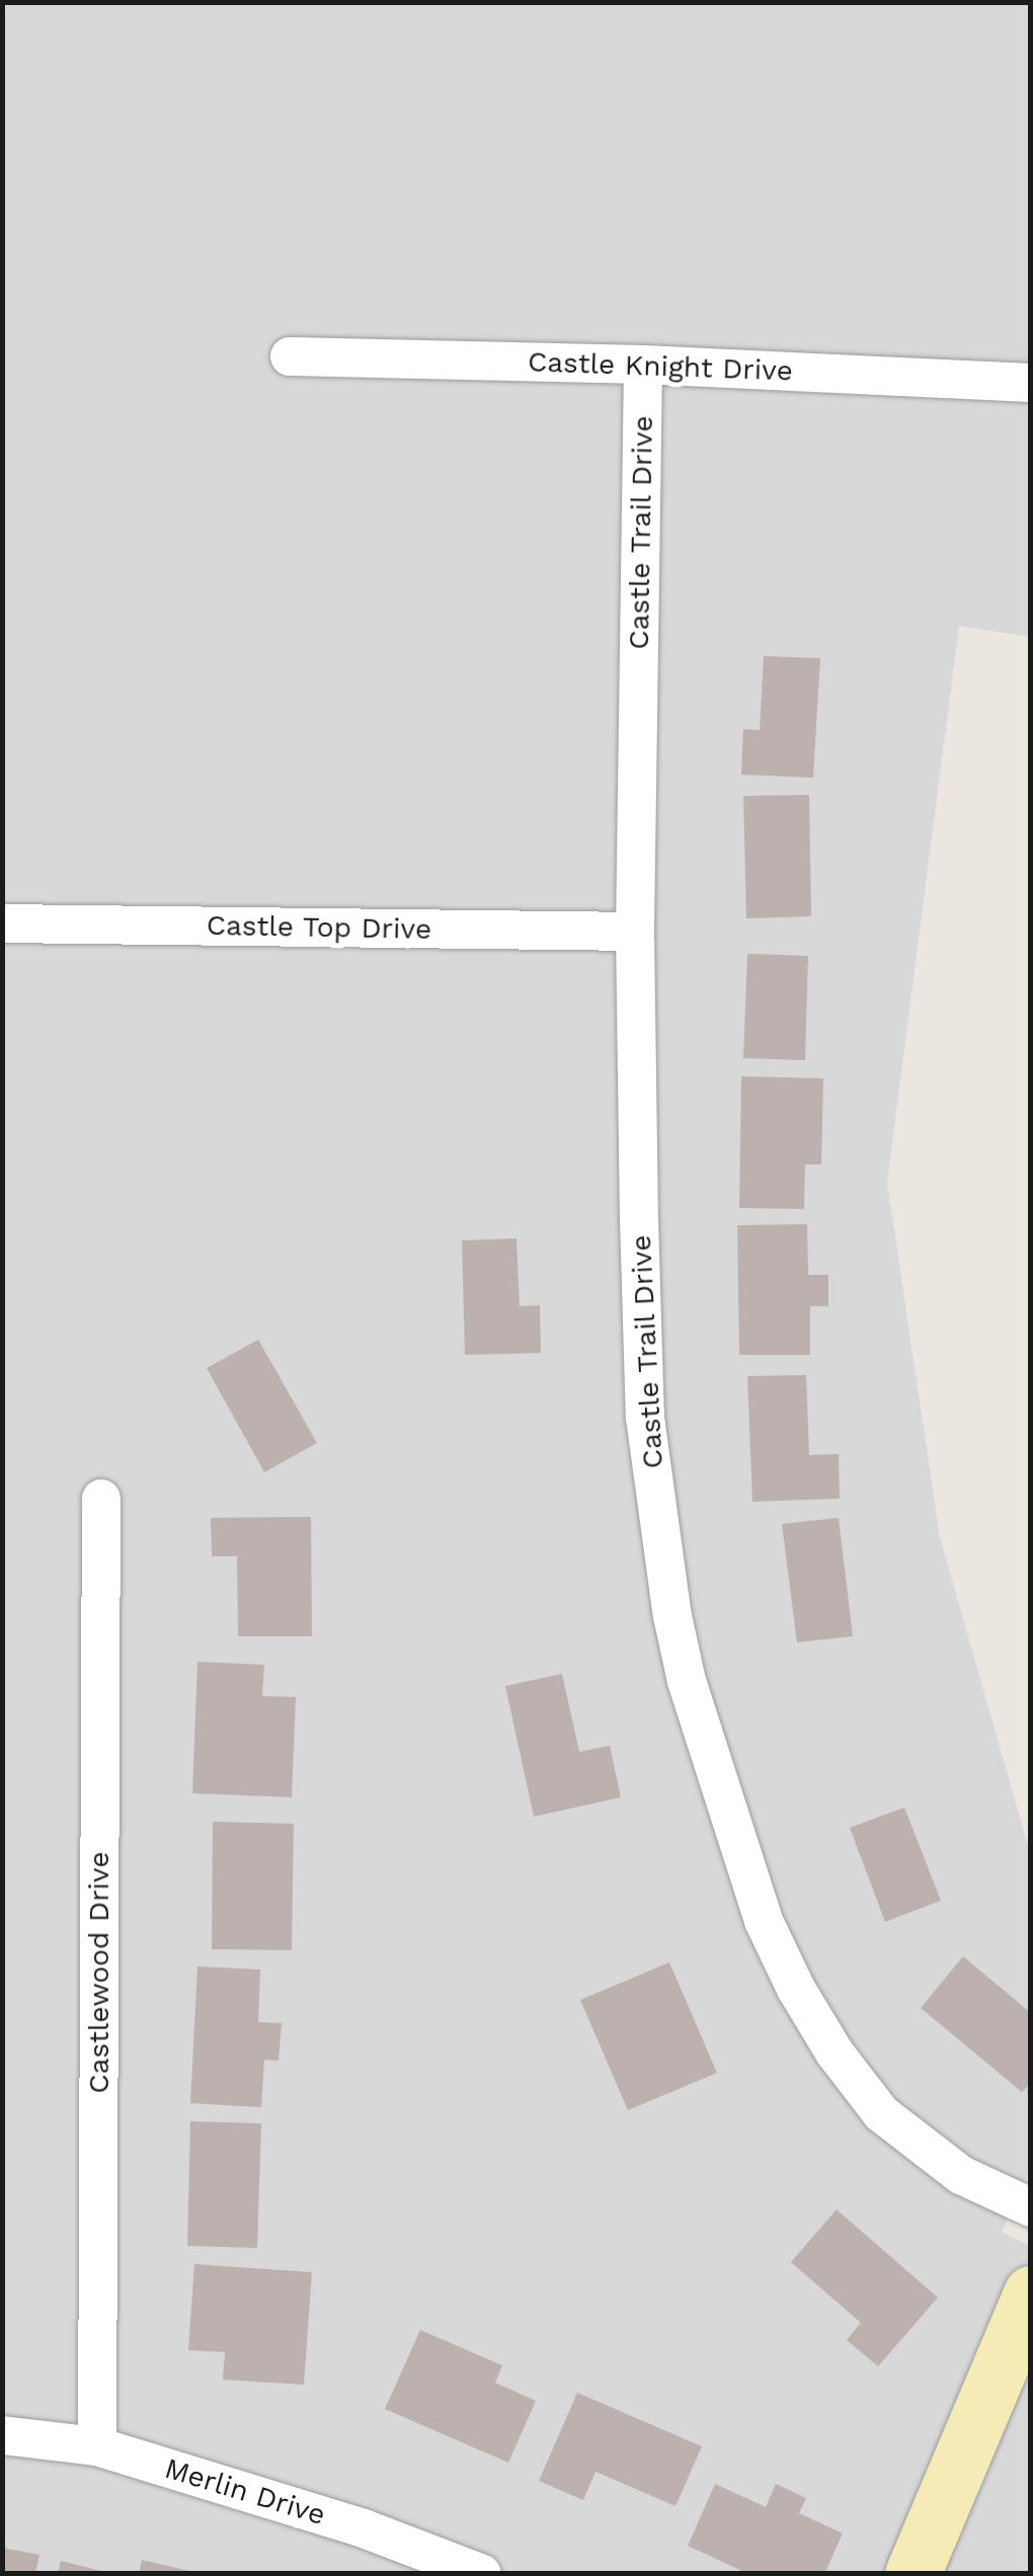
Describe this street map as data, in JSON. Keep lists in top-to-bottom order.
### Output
{
  "streets": {
    "street": [
      "Castle Knight Drive",
      "Castle Trail Drive",
      "Castle Top Drive",
      "Castlewood Drive",
      "Merlin Drive"
    ]
  },
  "crossings": [
    ["Castle Knight Drive", "Castle Trail Drive"],
    ["Castle Trail Drive", "Castle Top Drive"],
    ["Castlewood Drive", "Merlin Drive"]
  ]
}
